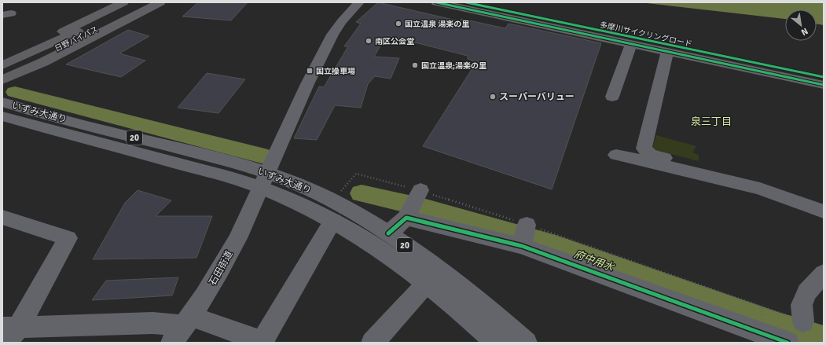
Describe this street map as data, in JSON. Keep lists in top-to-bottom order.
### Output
{
  "streets": {
    "highway": ["日野バイパス"],
    "main road": ["いずみ大通り", "20"],
    "street": ["石田街道"],
    "cycle path": ["多摩川サイクリングロード"]
  },
  "crossings": [
    ["いずみ大通り", "石田街道"]
  ],
  "districts": ["泉三丁目"],
  "water": ["府中用水"],
  "places": {
    "other": [
      "国立温泉 湯楽の里",
      "南区公会堂",
      "国立温泉;湯楽の里",
      "スーパーバリュー"
    ],
    "transit": ["国立操車場"]
  },
  "north": "bottom right"
}
